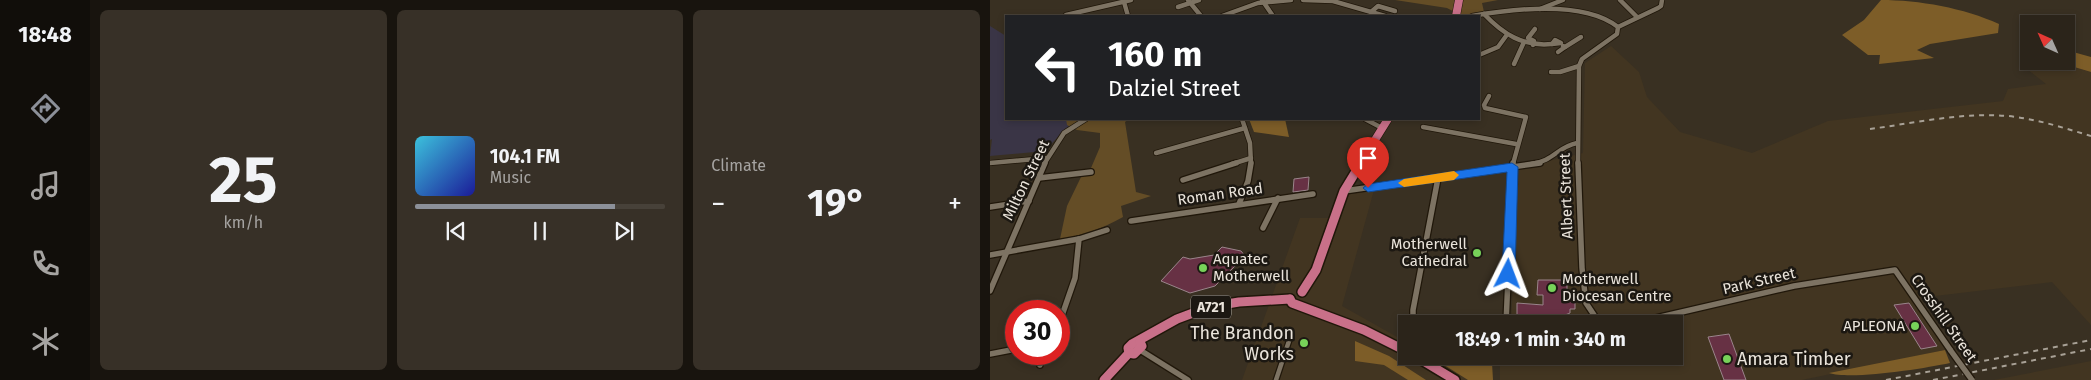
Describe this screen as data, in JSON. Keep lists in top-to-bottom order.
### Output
{
  "streets": {
    "main road": ["A721"],
    "street": [
      "Milton Street",
      "Roman Road",
      "Albert Street",
      "Park Street",
      "Crosshill Street"
    ]
  },
  "crossings": [
    ["Park Street", "Crosshill Street"]
  ],
  "places": [
    "Motherwell Cathedral",
    "Aquatec Motherwell",
    "Motherwell Diocesan Centre",
    "APLEONA",
    "The Brandon Works",
    "Amara Timber"
  ],
  "north": "top left",
  "page": {
    "tabs": "18:48",
    "tile": [
      ["25", "km/h"],
      "Climate"
    ],
    "turn": ["160 m", "Dalziel Street"],
    "song": ["104.1 FM", "Music"],
    "heat": ["−", "19°", "+"],
    "limit": "30",
    "trip": "18:49 · 1 min · 340 m"
  }
}
